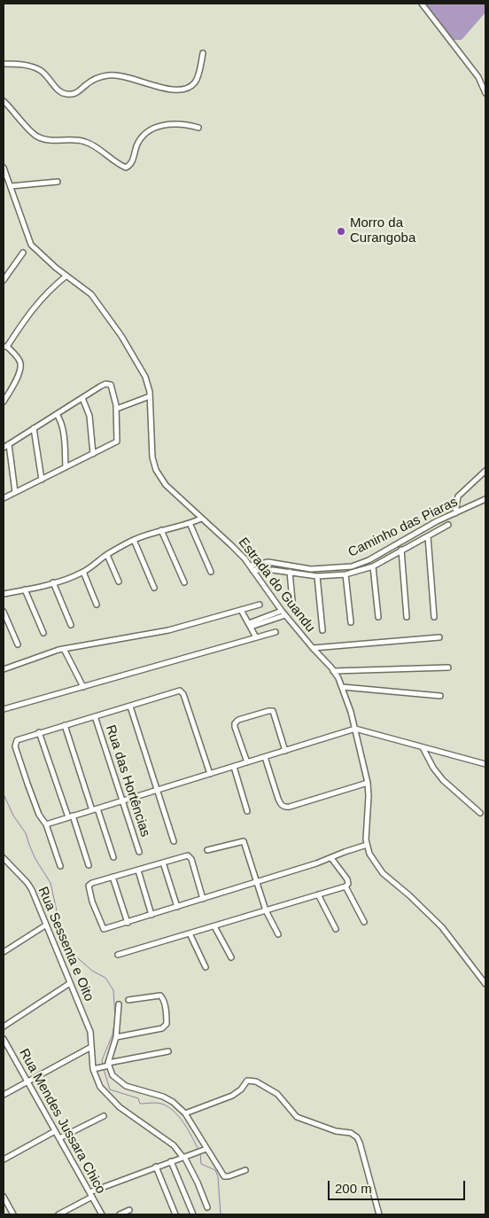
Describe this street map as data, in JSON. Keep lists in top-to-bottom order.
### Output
{
  "streets": {
    "street": [
      "Caminho das Piaras",
      "Estrada do Guandu",
      "Rua das Hortências",
      "Rua Sessenta e Oito",
      "Rua Mendes Jussara Chico"
    ]
  },
  "crossings": [
    ["Caminho das Piaras", "Estrada do Guandu"]
  ],
  "places": ["Morro da Curangoba"],
  "scale_bar": "200 m"
}
